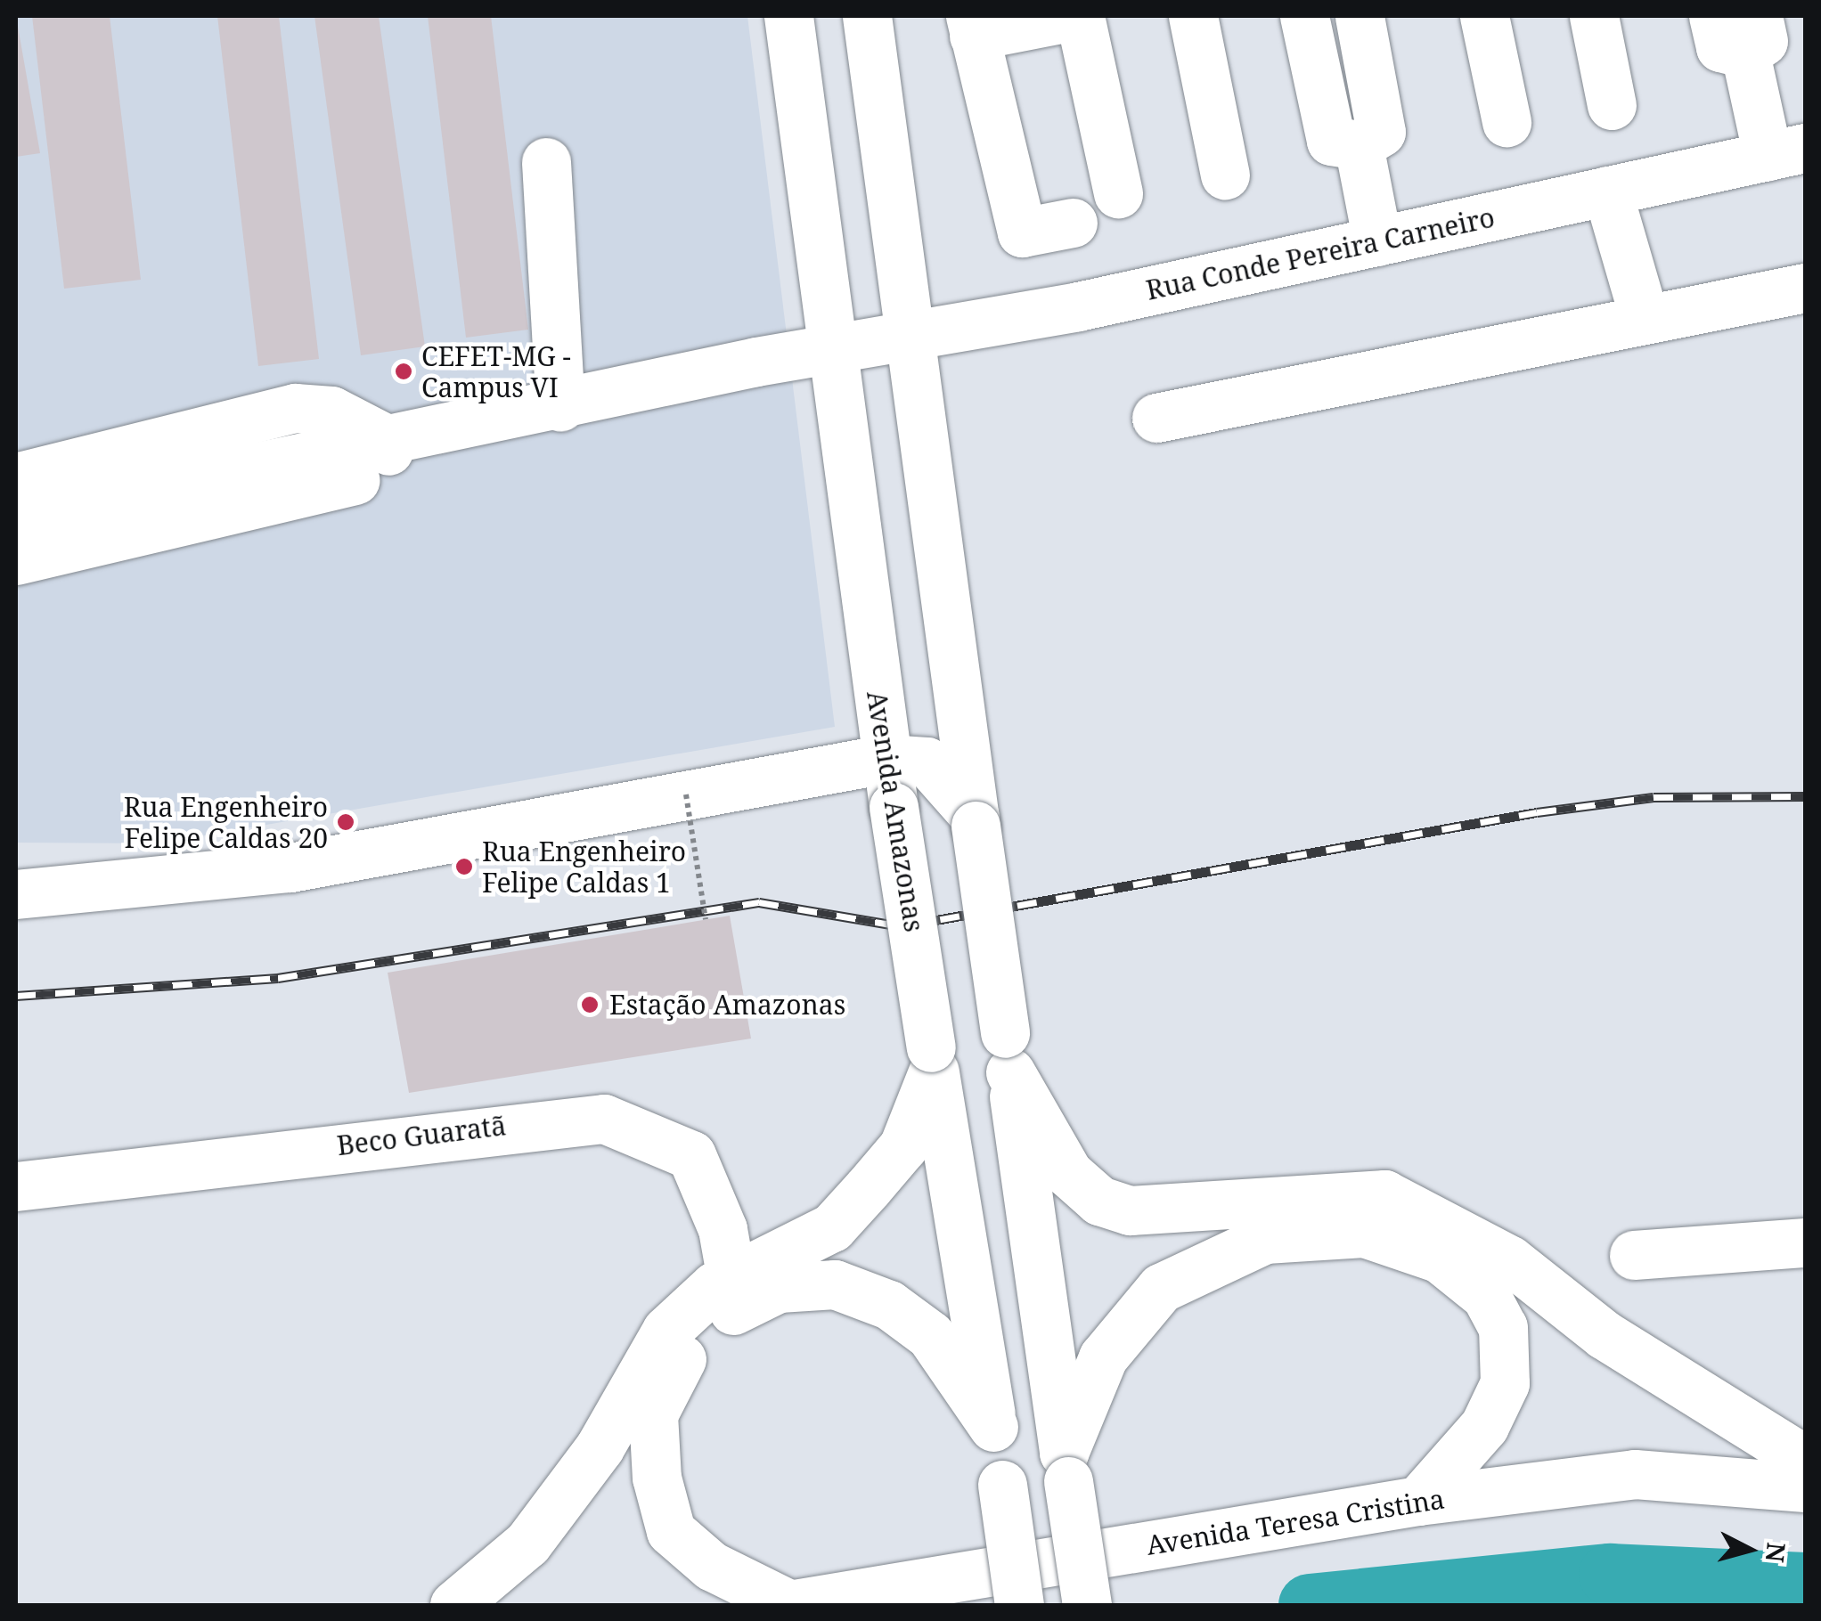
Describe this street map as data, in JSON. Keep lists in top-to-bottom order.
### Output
{
  "streets": {
    "main road": [
      "Rua Conde Pereira Carneiro",
      "Avenida Amazonas",
      "Beco Guaratã",
      "Avenida Teresa Cristina"
    ]
  },
  "crossings": [
    ["Rua Conde Pereira Carneiro", "Avenida Amazonas"]
  ],
  "places": [
    "CEFET-MG - Campus VI",
    "Rua Engenheiro Felipe Caldas 20",
    "Rua Engenheiro Felipe Caldas 1",
    "Estação Amazonas"
  ],
  "north": "right"
}
